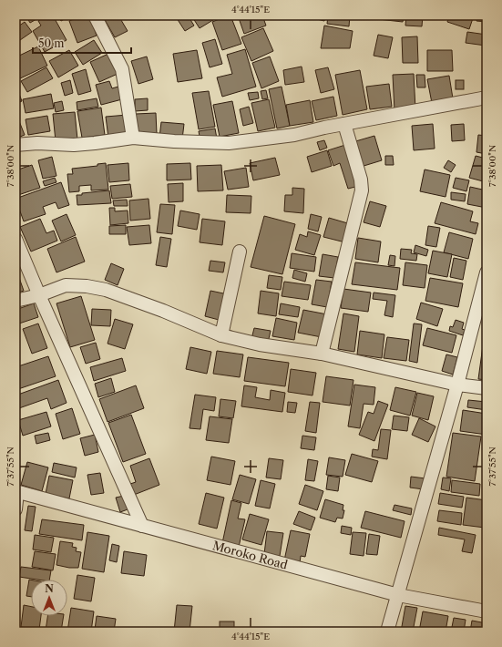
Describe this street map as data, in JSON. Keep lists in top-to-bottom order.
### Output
{
  "streets": {
    "street": ["Moroko Road"]
  },
  "scale_bar": "50 m",
  "north": "top",
  "coordinates": ["4°44'15\"E", "7°38'00\"N", "7°37'55\"N"]
}
